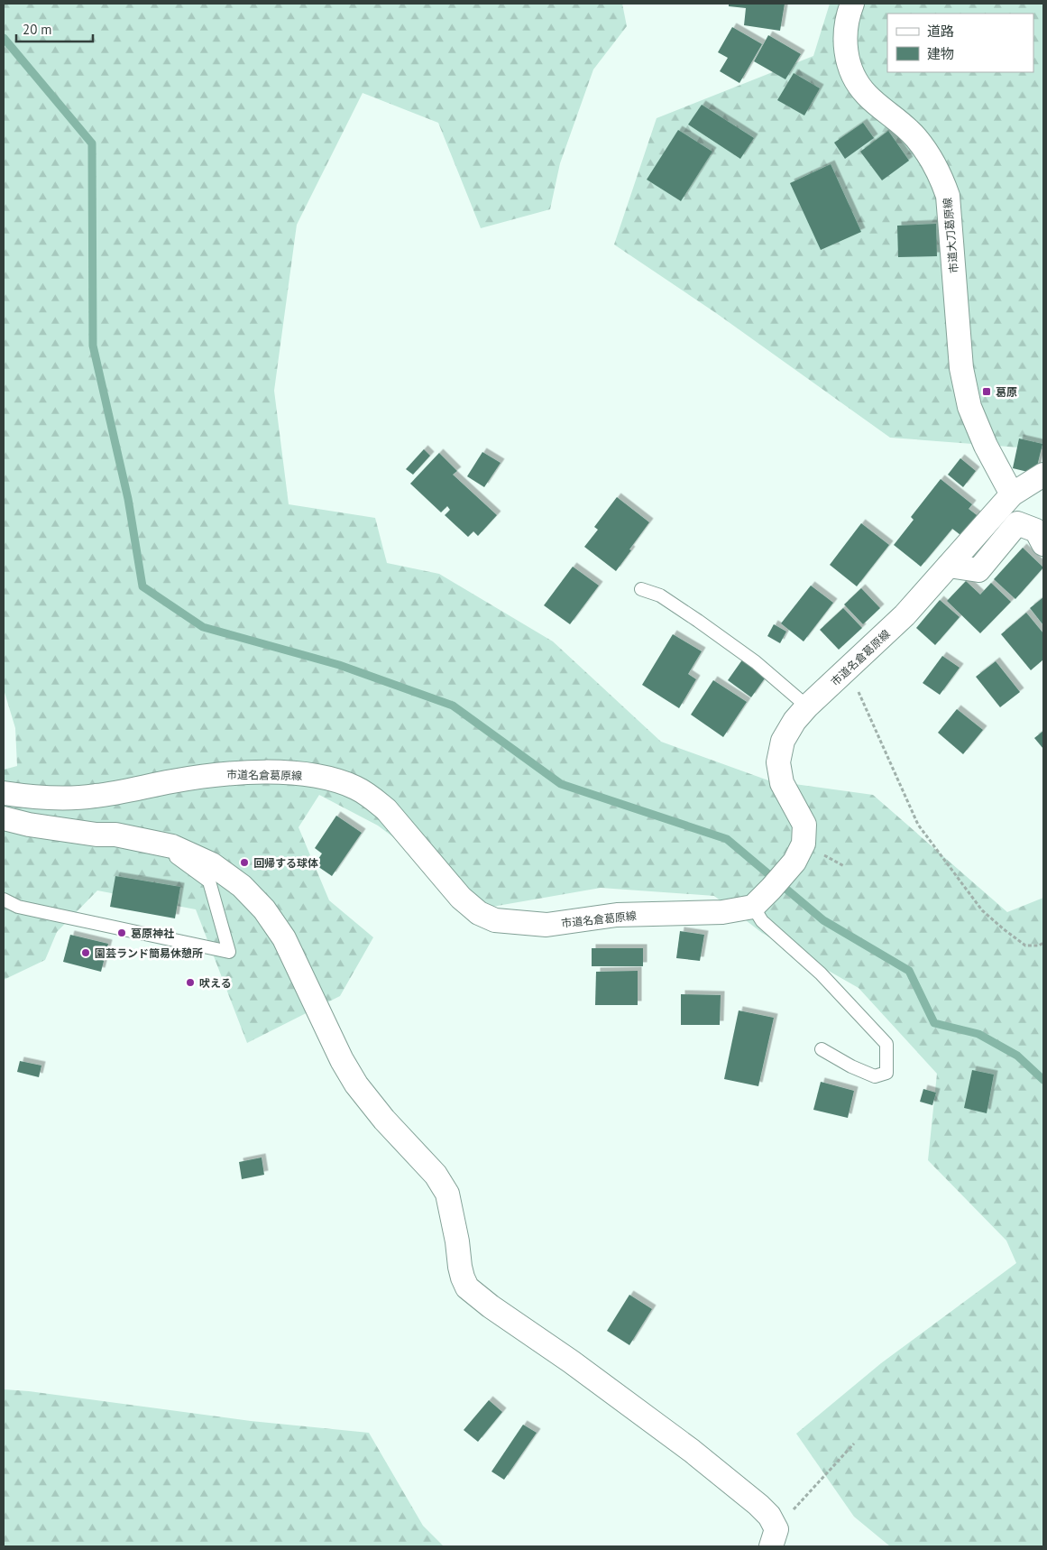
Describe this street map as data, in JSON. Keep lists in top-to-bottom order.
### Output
{
  "streets": {
    "street": ["市道大刀葛原線", "市道名倉葛原線"]
  },
  "crossings": [
    ["市道大刀葛原線", "市道名倉葛原線"]
  ],
  "places": {
    "transit": ["葛原"],
    "other": [
      "回帰する球体",
      "葛原神社",
      "園芸ランド簡易休憩所",
      "吠える"
    ]
  },
  "legend": ["道路", "建物"],
  "scale_bar": "20 m"
}
